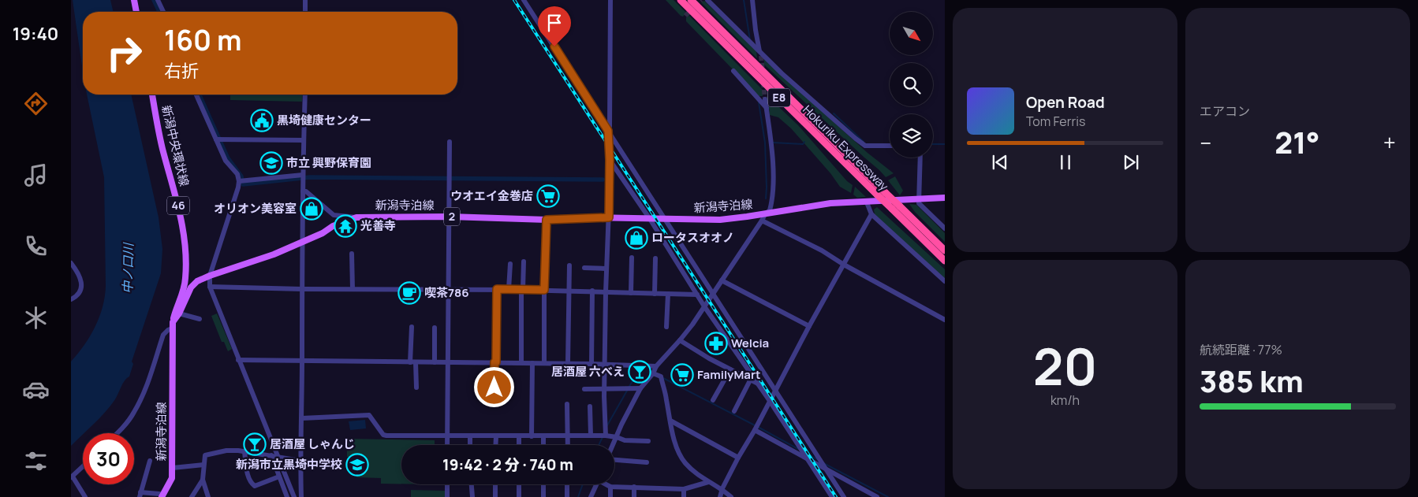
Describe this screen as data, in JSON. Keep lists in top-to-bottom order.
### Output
{
  "streets": {
    "highway": ["E8", "Hokuriku Expressway"],
    "main road": [
      "新潟中央環状線",
      "46",
      "新潟寺泊線",
      "2"
    ]
  },
  "crossings": [
    ["新潟中央環状線", "新潟寺泊線"]
  ],
  "water": ["中ノ口川"],
  "places": {
    "public building": ["黒埼健康センター"],
    "school or university": ["市立 興野保育園", "新潟市立黒埼中学校"],
    "supermarket": ["ウオエイ金巻店", "FamilyMart"],
    "shop": ["オリオン美容室", "ロータスオオノ"],
    "temple": ["光善寺"],
    "cafe": ["喫茶786"],
    "pharmacy": ["Welcia"],
    "bar": ["居酒屋 六べえ", "居酒屋 しゃんじ"]
  },
  "north": "bottom right",
  "page": {
    "tabs": "19:40",
    "tile": [
      "エアコン",
      ["20", "km/h"],
      ["航続距離 · 77%", "385 km"]
    ],
    "turn": ["160 m", "右折"],
    "song": ["Open Road", "Tom Ferris"],
    "heat": ["−", "21°", "+"],
    "limit": "30",
    "trip": "19:42 · 2 分 · 740 m"
  }
}
